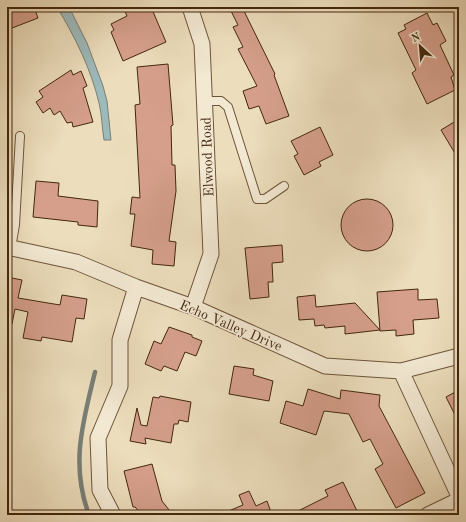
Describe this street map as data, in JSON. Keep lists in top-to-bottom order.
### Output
{
  "streets": {
    "street": ["Elwood Road", "Echo Valley Drive"]
  },
  "crossings": [
    ["Elwood Road", "Echo Valley Drive"]
  ],
  "north": "top left"
}
